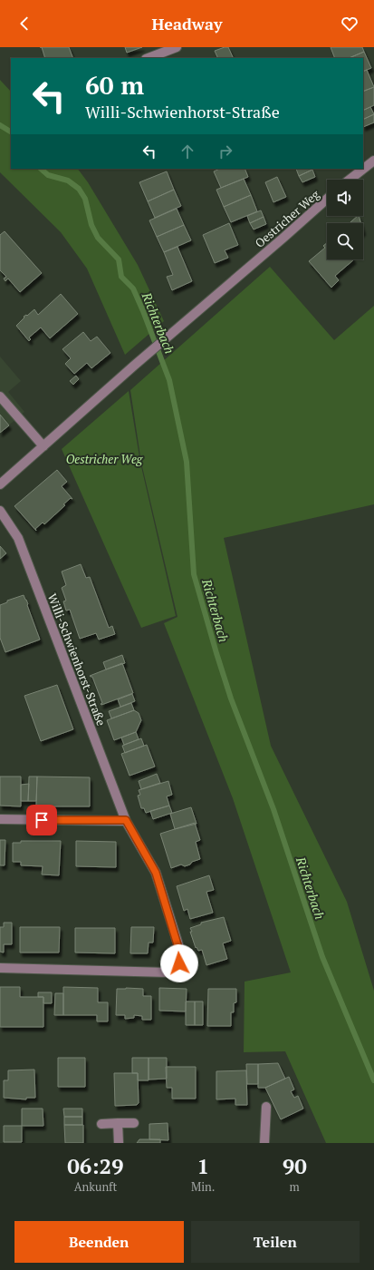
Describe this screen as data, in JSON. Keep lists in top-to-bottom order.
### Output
{
  "streets": {
    "street": ["Oestricher Weg", "Willi-Schwienhorst-Straße"]
  },
  "water": ["Richterbach"],
  "parks": ["Oestricher Weg"],
  "page": {
    "header": "Headway",
    "turn": ["60 m", "Willi-Schwienhorst-Straße"],
    "eta": [
      "06:29",
      "Ankunft",
      "1",
      "Min.",
      "90",
      "m"
    ],
    "buttons": ["Beenden", "Teilen"]
  }
}
